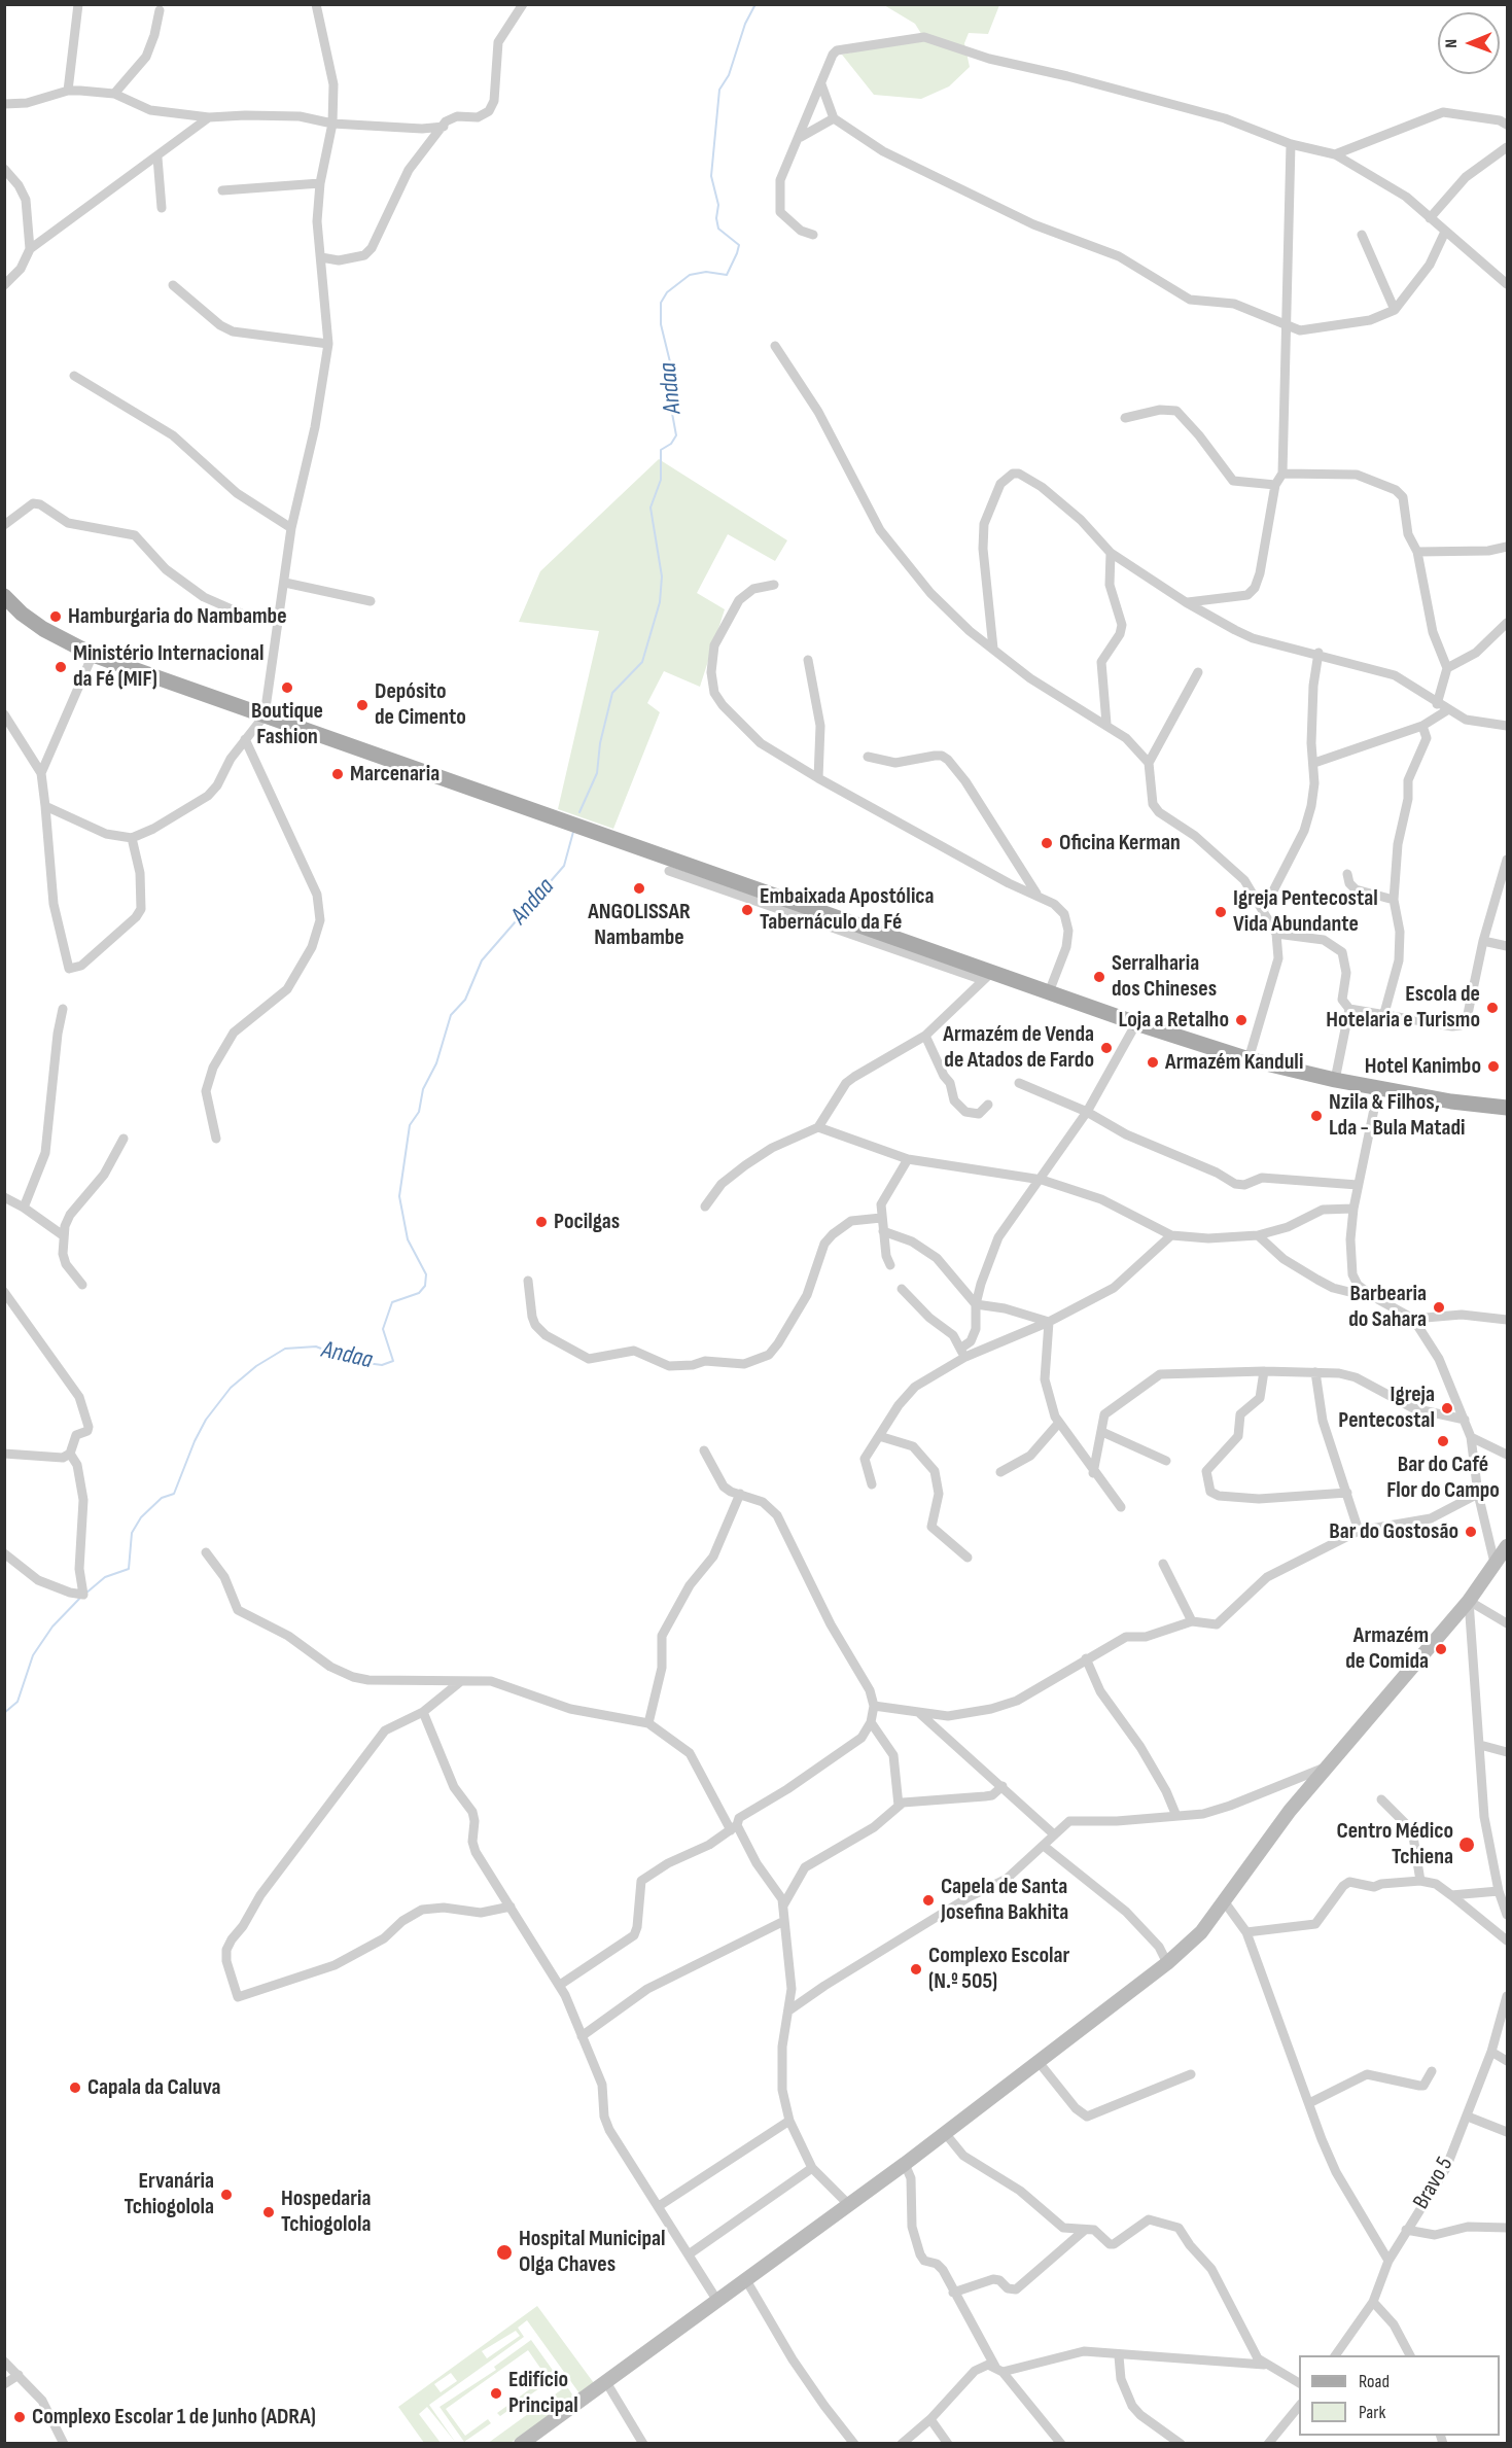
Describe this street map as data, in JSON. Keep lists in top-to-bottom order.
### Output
{
  "streets": {
    "street": ["Bravo 5"]
  },
  "water": ["Andaa"],
  "places": [
    "Hamburgaria do Nambambe",
    "Ministério Internacional da Fé (MIF)",
    "Boutique Fashion",
    "Depósito de Cimento",
    "Marcenaria",
    "Oficina Kerman",
    "ANGOLISSAR Nambambe",
    "Embaixada Apostólica Tabernáculo da Fé",
    "Igreja Pentecostal Vida Abundante",
    "Serralharia dos Chineses",
    "Escola de Hotelaria e Turismo",
    "Loja a Retalho",
    "Armazém de Venda de Atados de Fardo",
    "Armazém Kanduli",
    "Hotel Kanimbo",
    "Nzila & Filhos, Lda - Bula Matadi",
    "Pocilgas",
    "Barbearia do Sahara",
    "Igreja Pentecostal",
    "Bar do Café Flor do Campo",
    "Bar do Gostosão",
    "Armazém de Comida",
    "Centro Médico Tchiena",
    "Capela de Santa Josefina Bakhita",
    "Complexo Escolar (N.º 505)",
    "Capala da Caluva",
    "Ervanária Tchiogolola",
    "Hospedaria Tchiogolola",
    "Hospital Municipal Olga Chaves",
    "Edifício Principal",
    "Complexo Escolar 1 de Junho (ADRA)"
  ],
  "legend": ["Road", "Park"],
  "north": "left"
}
